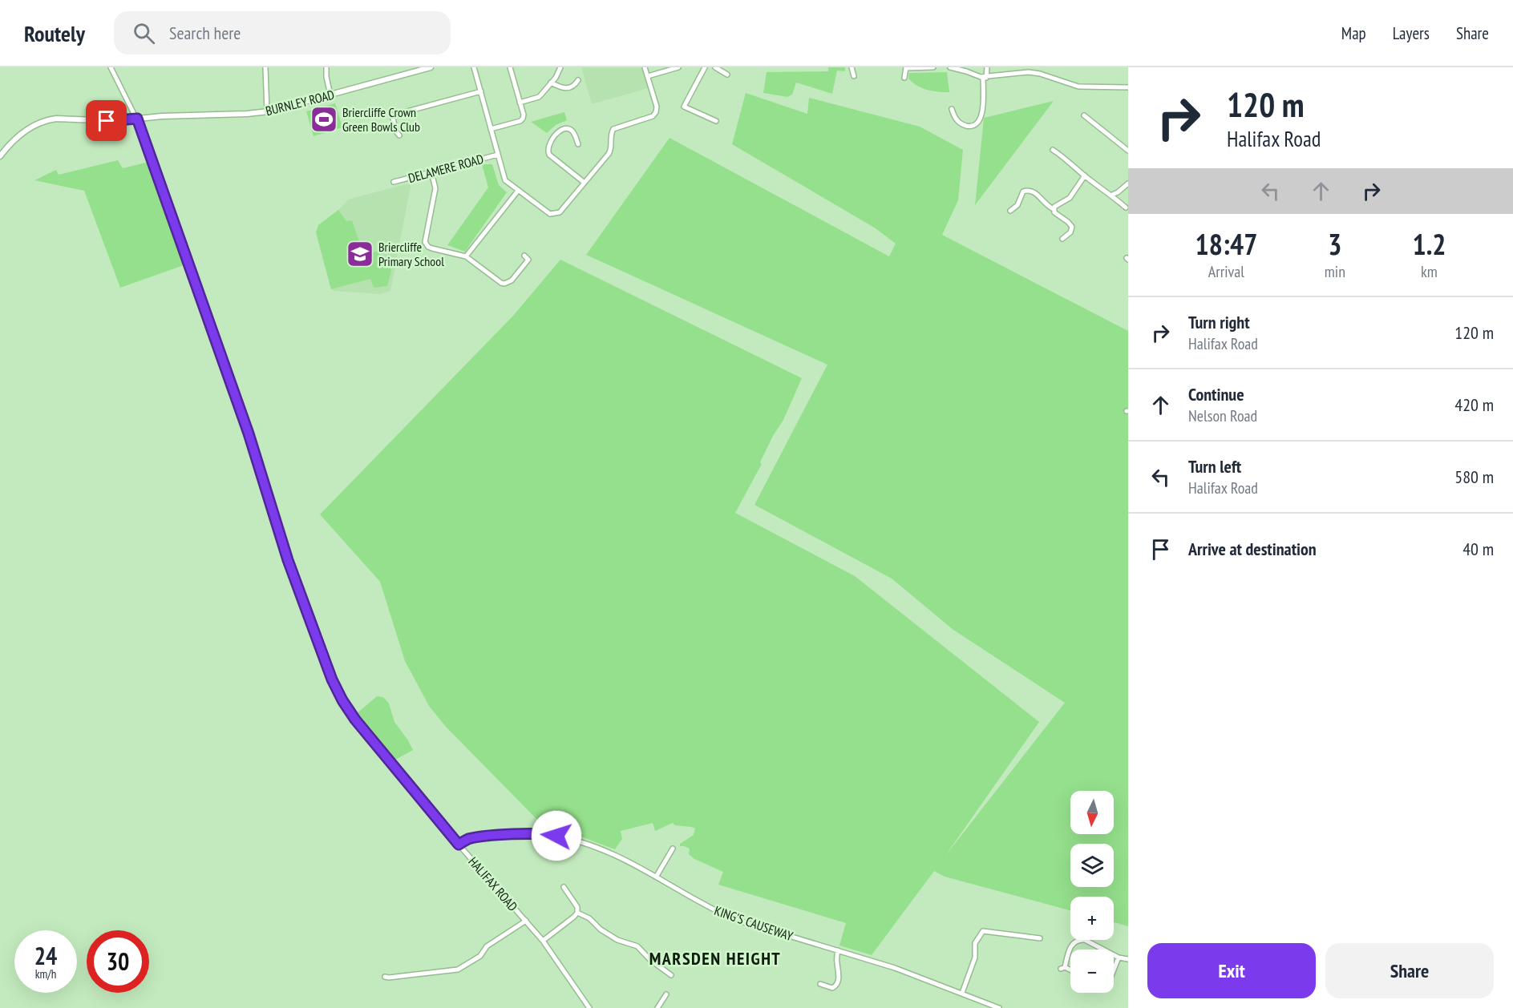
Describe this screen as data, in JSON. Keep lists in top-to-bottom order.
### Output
{
  "streets": {
    "street": [
      "BURNLEY ROAD",
      "DELAMERE ROAD",
      "HALIFAX ROAD",
      "KING'S CAUSEWAY"
    ]
  },
  "crossings": [
    ["BURNLEY ROAD", "HALIFAX ROAD"],
    ["HALIFAX ROAD", "KING'S CAUSEWAY"]
  ],
  "districts": ["MARSDEN HEIGHT"],
  "places": {
    "sports": ["Briercliffe Crown Green Bowls Club"],
    "school or university": ["Briercliffe Primary School"]
  },
  "north": "bottom",
  "page": {
    "header": "Routely",
    "search": "Search here",
    "nav": ["Map", "Layers", "Share"],
    "turn": ["120 m", "Halifax Road"],
    "eta": [
      "18:47",
      "Arrival",
      "3",
      "min",
      "1.2",
      "km"
    ],
    "list": [
      {
        "name": "Turn right",
        "note": "Halifax Road",
        "value": "120 m"
      },
      {
        "name": "Continue",
        "note": "Nelson Road",
        "value": "420 m"
      },
      {
        "name": "Turn left",
        "note": "Halifax Road",
        "value": "580 m"
      },
      {
        "name": "Arrive at destination",
        "value": "40 m"
      }
    ],
    "map_buttons": ["+", "−"],
    "speed": "24 km/h",
    "limit": "30",
    "buttons": ["Exit", "Share"]
  }
}
